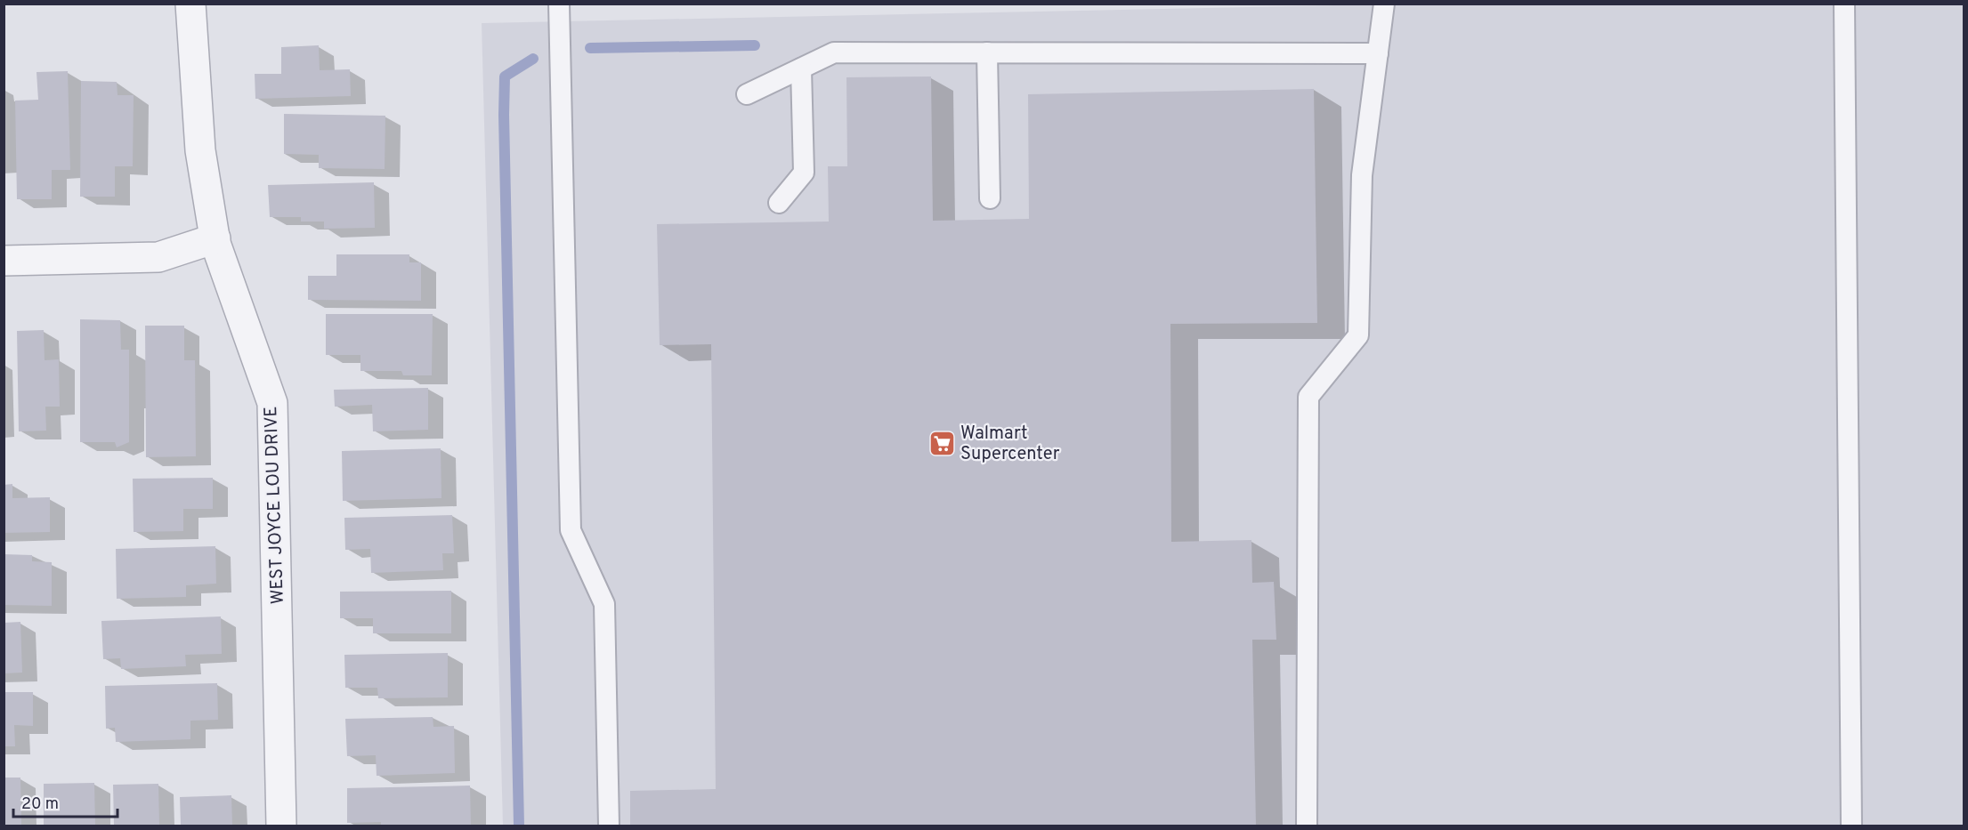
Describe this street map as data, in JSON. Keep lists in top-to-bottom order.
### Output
{
  "streets": {
    "street": ["WEST JOYCE LOU DRIVE"]
  },
  "places": {
    "supermarket": ["Walmart Supercenter"]
  },
  "scale_bar": "20 m"
}
